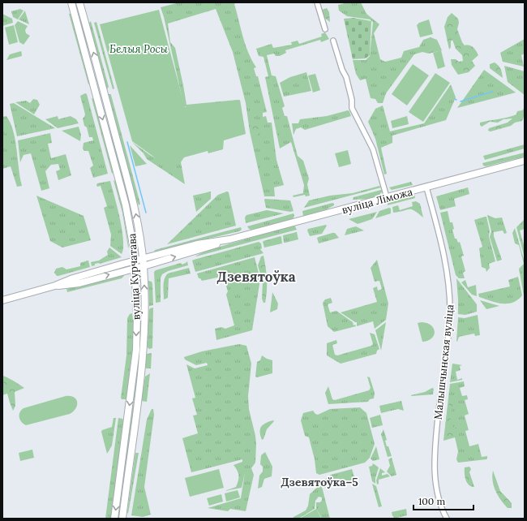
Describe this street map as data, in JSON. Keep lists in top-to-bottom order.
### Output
{
  "streets": {
    "main road": ["вуліца Ліможа", "вуліца Курчатава"],
    "street": ["Малышчынская вуліца"]
  },
  "crossings": [
    ["вуліца Ліможа", "вуліца Курчатава"],
    ["вуліца Ліможа", "Малышчынская вуліца"]
  ],
  "districts": ["Дзевятоўка", "Дзевятоўка–5"],
  "parks": ["Белыя Росы"],
  "scale_bar": "100 m"
}
